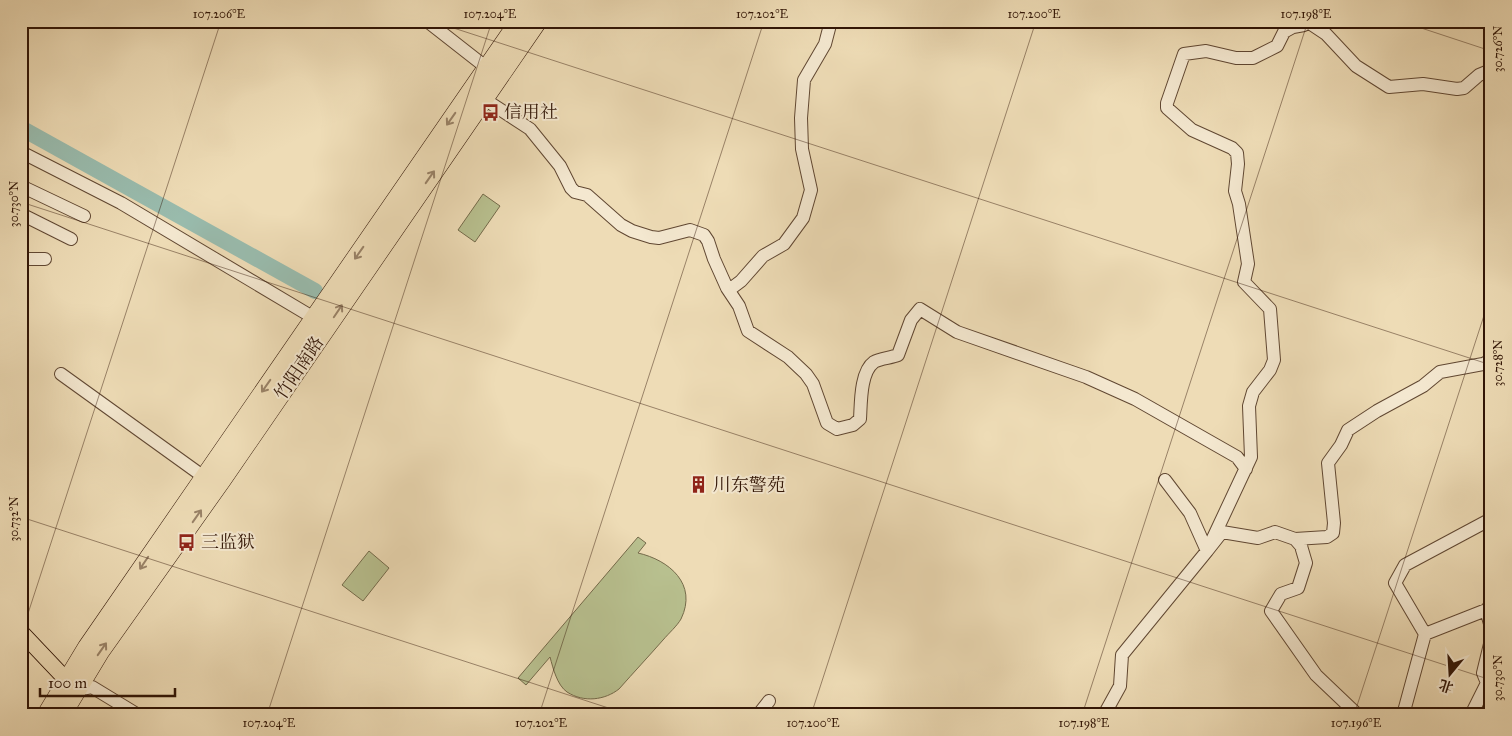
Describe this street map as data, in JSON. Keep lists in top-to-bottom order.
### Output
{
  "streets": {
    "highway": ["竹阳南路"]
  },
  "places": {
    "bus stop": ["信用社", "三监狱"],
    "building": ["川东警苑"]
  },
  "scale_bar": "100 m",
  "north": "bottom",
  "coordinates": [
    "107.206°E",
    "107.204°E",
    "107.202°E",
    "107.200°E",
    "107.198°E",
    "30.726°N",
    "30.730°N",
    "30.728°N",
    "30.732°N",
    "107.196°E"
  ]
}
